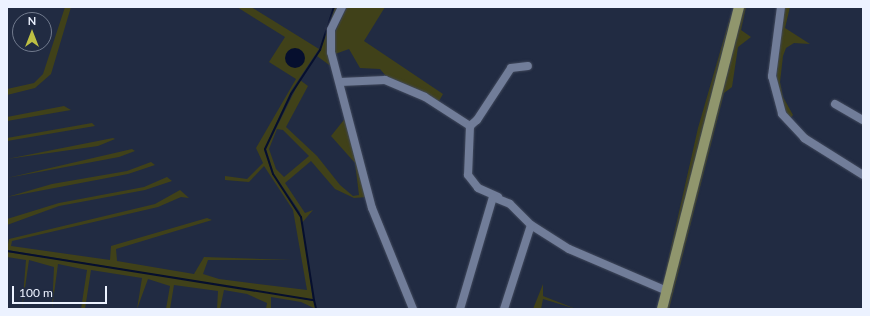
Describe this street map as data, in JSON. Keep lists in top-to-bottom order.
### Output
{
  "scale_bar": "100 m",
  "north": "top"
}
